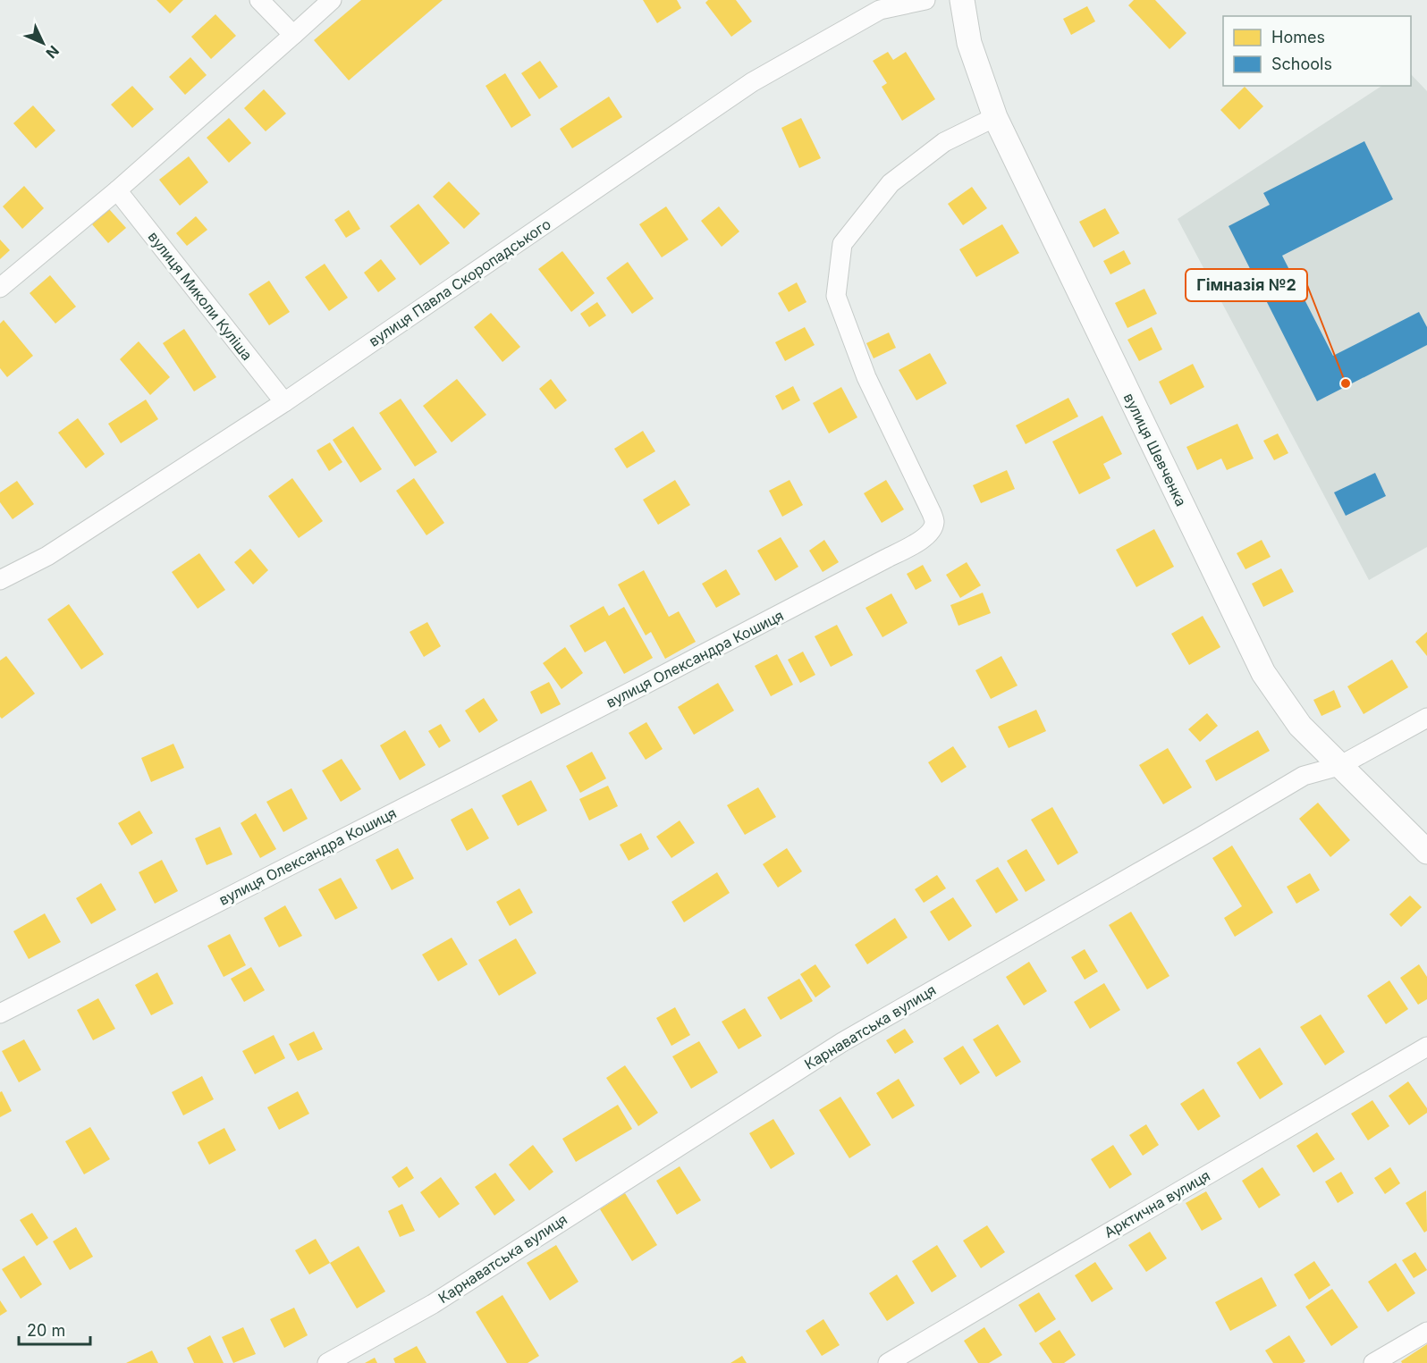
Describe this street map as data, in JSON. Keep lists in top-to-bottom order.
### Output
{
  "streets": {
    "street": [
      "вулиця Павла Скоропадського",
      "вулиця Миколи Куліша",
      "вулиця Шевченка",
      "вулиця Олександра Кошиця",
      "Карнаватська вулиця",
      "Арктична вулиця"
    ]
  },
  "crossings": [
    ["вулиця Павла Скоропадського", "вулиця Миколи Куліша"],
    ["вулиця Шевченка", "вулиця Олександра Кошиця"],
    ["вулиця Шевченка", "Карнаватська вулиця"]
  ],
  "places": ["Гімназія №2"],
  "legend": ["Homes", "Schools"],
  "scale_bar": "20 m",
  "north": "bottom right"
}
